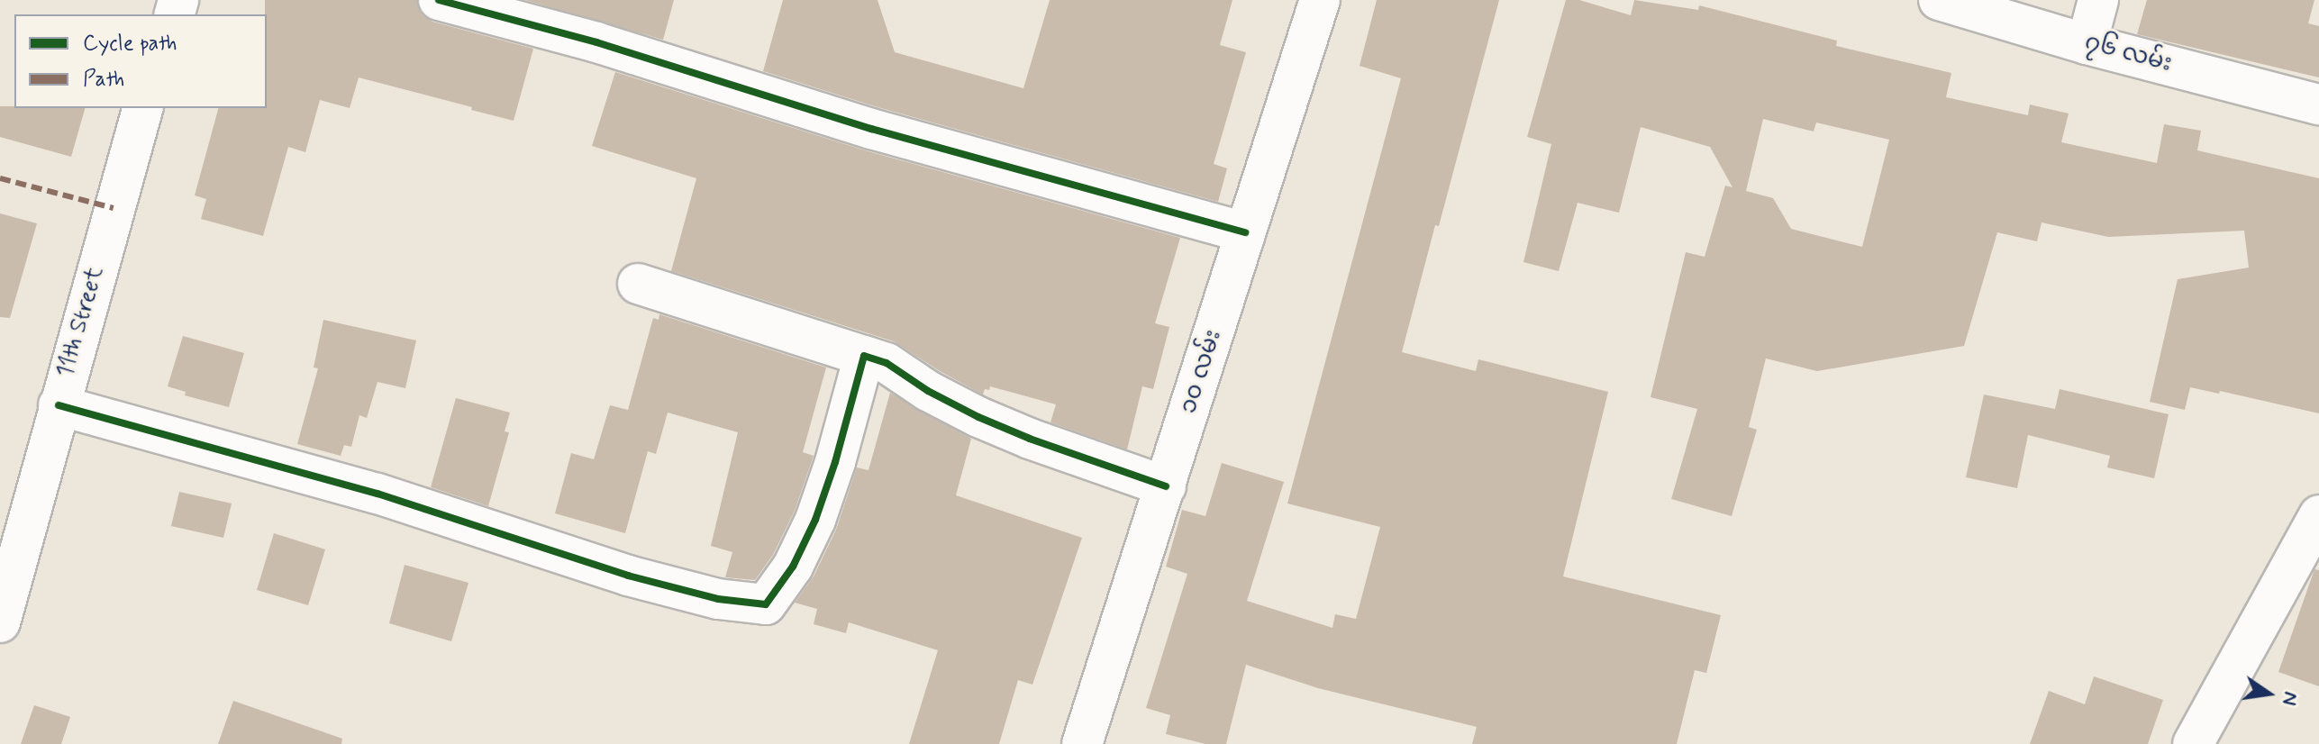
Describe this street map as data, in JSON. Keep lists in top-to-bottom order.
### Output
{
  "streets": {
    "street": ["၇၆ လမ်း", "11th Street", "၁၀ လမ်း"]
  },
  "legend": ["Cycle path", "Path"],
  "north": "right"
}
